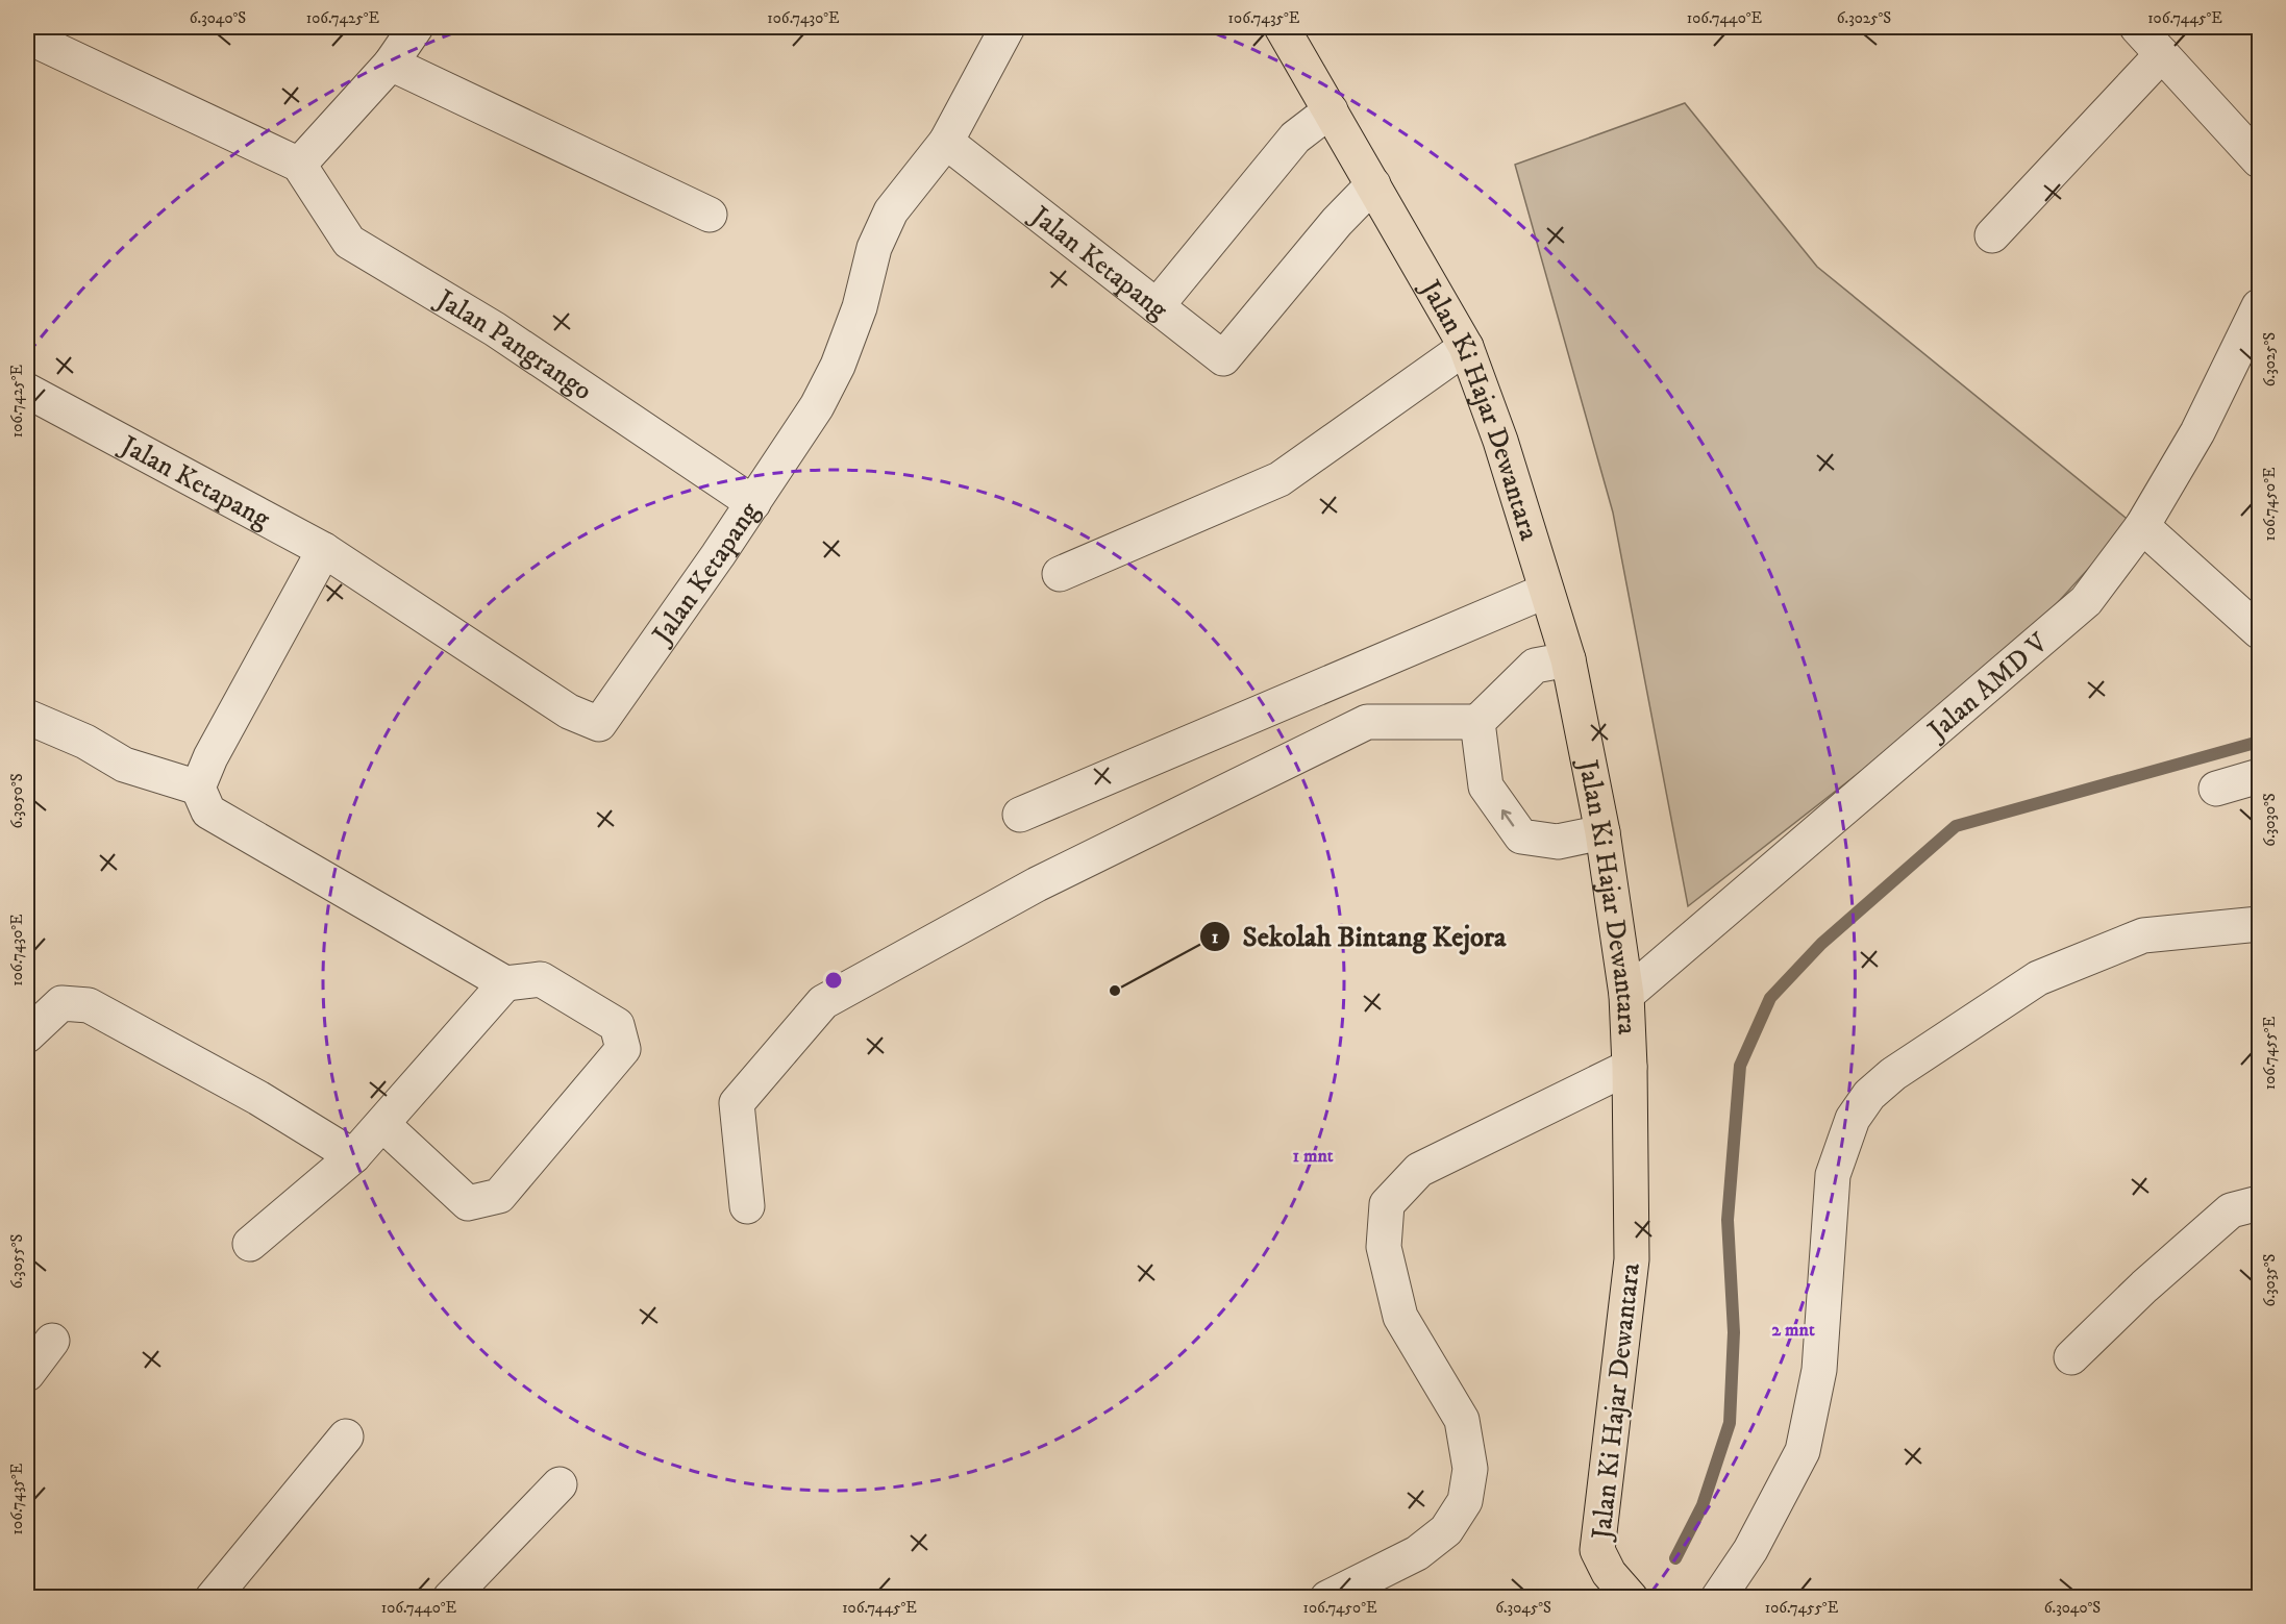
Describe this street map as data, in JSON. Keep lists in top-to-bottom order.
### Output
{
  "streets": {
    "main road": ["Jalan Ki Hajar Dewantara"],
    "street": ["Jalan Ketapang", "Jalan Pangrango", "Jalan AMD V"]
  },
  "crossings": [
    ["Jalan Ketapang", "Jalan Pangrango"],
    ["Jalan Ketapang", "Jalan Ki Hajar Dewantara"],
    ["Jalan Ki Hajar Dewantara", "Jalan AMD V"]
  ],
  "places": ["Sekolah Bintang Kejora"],
  "coordinates": [
    "6.3040°S",
    "106.7425°E",
    "106.7430°E",
    "106.7435°E",
    "106.7440°E",
    "6.3025°S",
    "106.7445°E",
    "106.7450°E",
    "6.3050°S",
    "6.3030°S",
    "106.7455°E",
    "6.3055°S",
    "6.3035°S",
    "6.3045°S"
  ],
  "rings": ["1 mnt", "2 mnt"]
}
